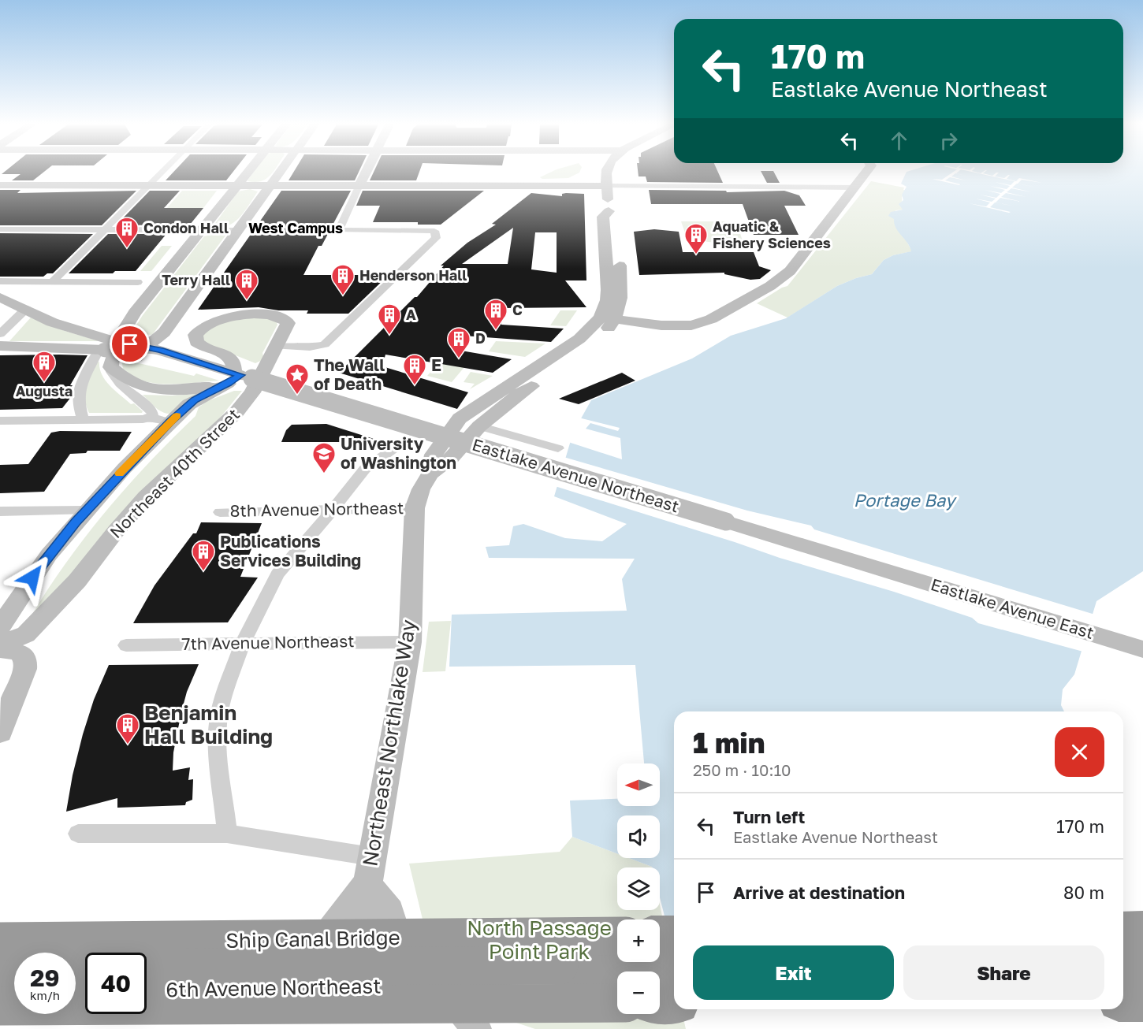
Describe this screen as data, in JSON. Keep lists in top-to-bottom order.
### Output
{
  "streets": {
    "highway": ["Ship Canal Bridge"],
    "street": [
      "Northeast 40th Street",
      "Eastlake Avenue Northeast",
      "8th Avenue Northeast",
      "Eastlake Avenue East",
      "7th Avenue Northeast",
      "Northeast Northlake Way",
      "6th Avenue Northeast"
    ]
  },
  "crossings": [
    ["Northeast 40th Street", "Eastlake Avenue Northeast"],
    ["Eastlake Avenue Northeast", "Eastlake Avenue East"],
    ["8th Avenue Northeast", "Northeast Northlake Way"],
    ["7th Avenue Northeast", "Northeast Northlake Way"],
    ["Northeast Northlake Way", "6th Avenue Northeast"]
  ],
  "districts": ["West Campus"],
  "water": ["Portage Bay"],
  "parks": ["North Passage Point Park"],
  "places": {
    "building": [
      "Condon Hall",
      "Aquatic & Fishery Sciences",
      "Henderson Hall",
      "Terry Hall",
      "C",
      "A",
      "D",
      "Augusta",
      "E",
      "Publications Services Building",
      "Benjamin Hall Building"
    ],
    "place": ["The Wall of Death"],
    "school or university": ["University of Washington"]
  },
  "north": "left",
  "page": {
    "turn": ["170 m", "Eastlake Avenue Northeast"],
    "heading": ["1 min", "250 m · 10:10"],
    "map_buttons": ["+", "−"],
    "list": [
      {
        "name": "Turn left",
        "note": "Eastlake Avenue Northeast",
        "value": "170 m"
      },
      {
        "name": "Arrive at destination",
        "value": "80 m"
      }
    ],
    "buttons": ["Exit", "Share"],
    "speed": "29 km/h",
    "limit": "40"
  }
}
